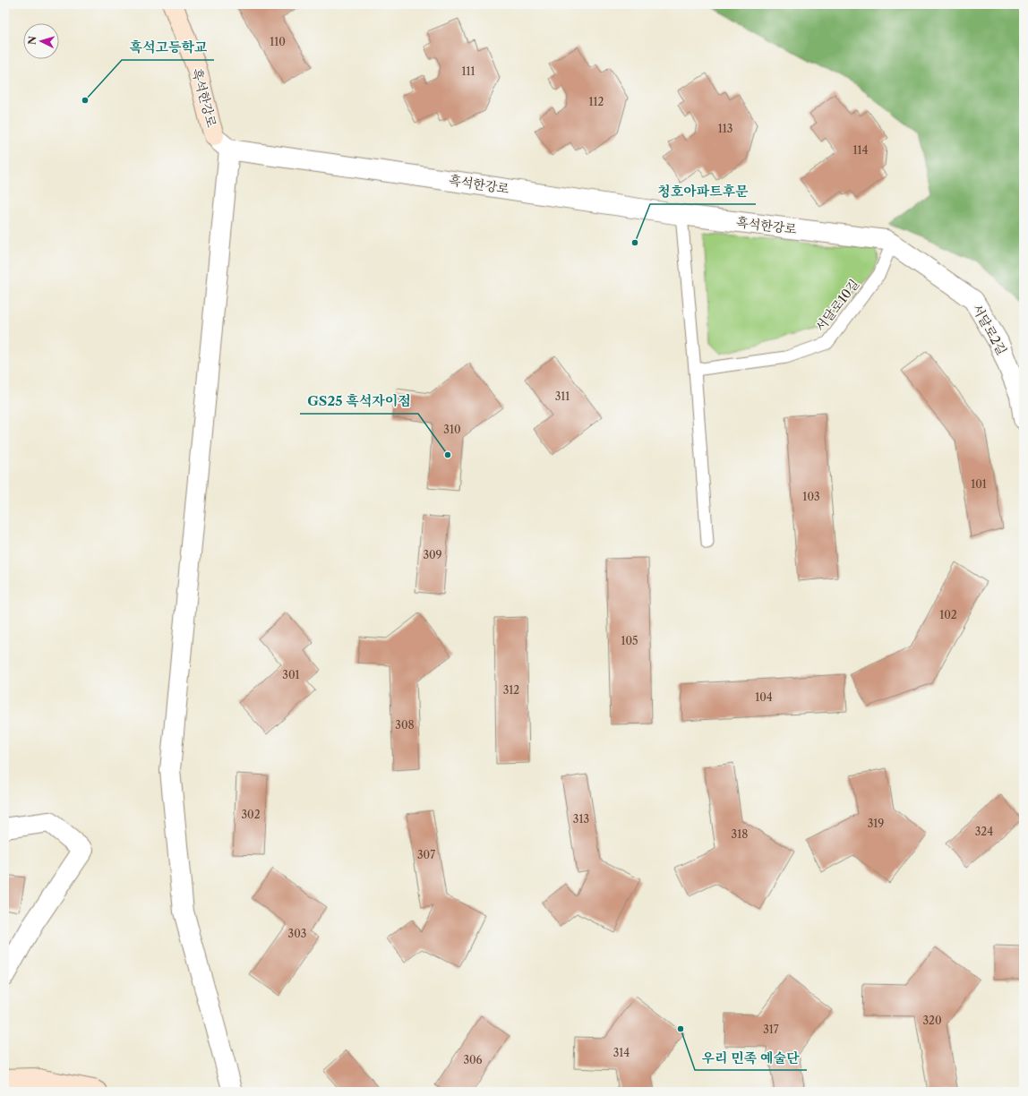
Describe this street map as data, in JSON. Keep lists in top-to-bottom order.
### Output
{
  "streets": {
    "street": ["흑석한강로", "서달로2길"],
    "lane": ["서달로10길"]
  },
  "crossings": [
    ["흑석한강로", "서달로10길"],
    ["흑석한강로", "서달로2길"],
    ["서달로10길", "서달로2길"]
  ],
  "places": [
    "흑석고등학교",
    "청호아파트후문",
    "GS25 흑석자이점",
    "우리 민족 예술단"
  ],
  "house_numbers": [
    "110",
    "111",
    "112",
    "113",
    "114",
    "311",
    "310",
    "101",
    "103",
    "309",
    "102",
    "105",
    "301",
    "312",
    "104",
    "308",
    "302",
    "313",
    "319",
    "324",
    "318",
    "307",
    "303",
    "320",
    "317",
    "314",
    "306"
  ],
  "north": "left"
}
